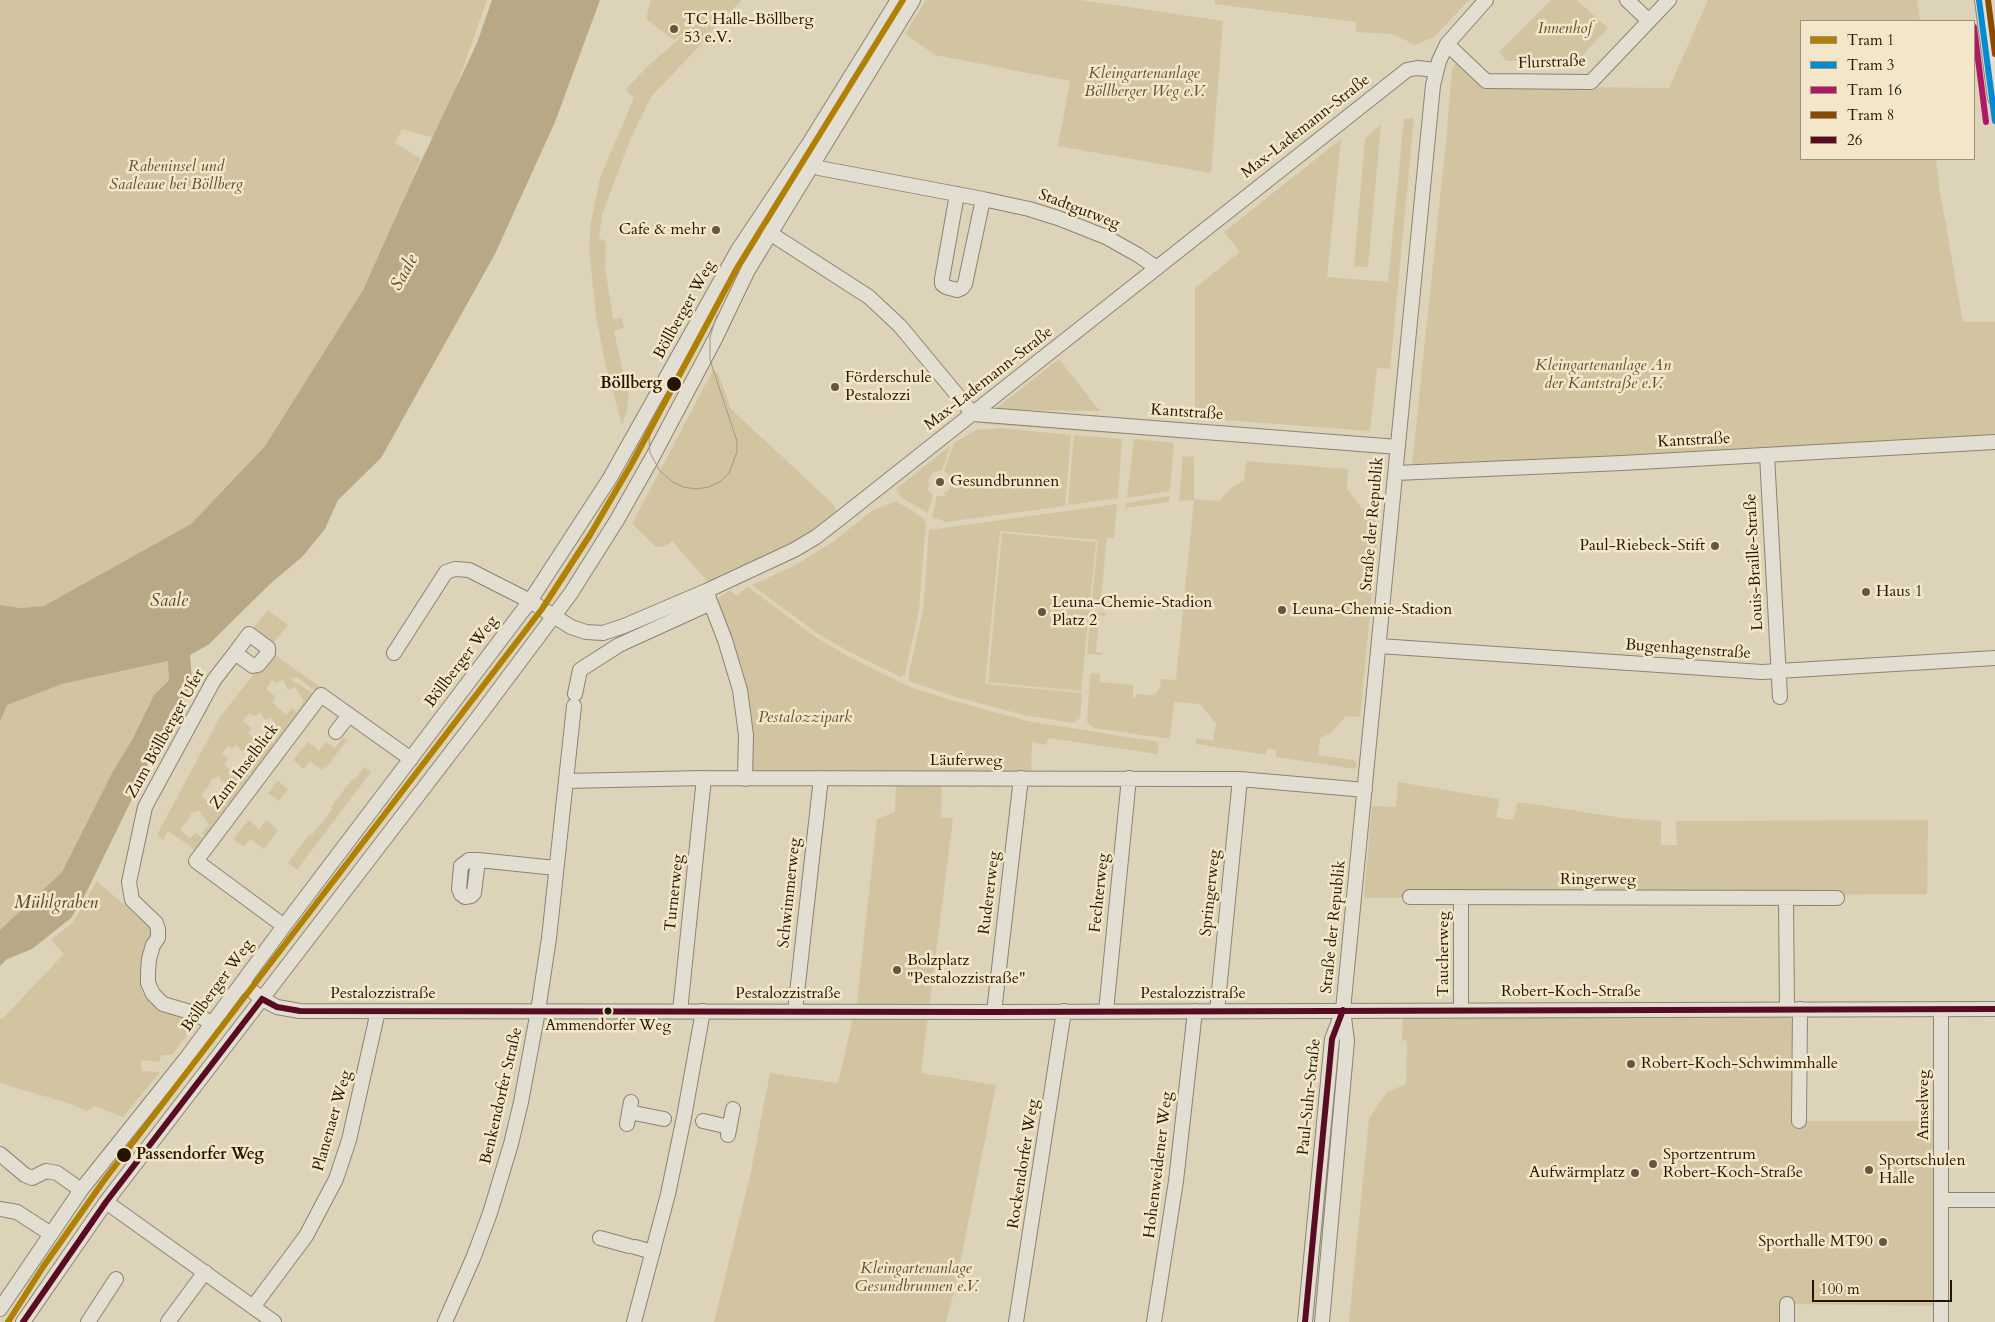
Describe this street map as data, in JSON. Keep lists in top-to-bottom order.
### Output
{
  "streets": {
    "street": [
      "Flurstraße",
      "Max-Lademann-Straße",
      "Stadtgutweg",
      "Böllberger Weg",
      "Kantstraße",
      "Straße der Republik",
      "Louis-Braille-Straße",
      "Bugenhagenstraße",
      "Zum Böllberger Ufer",
      "Läuferweg",
      "Zum Inselblick",
      "Ringerweg",
      "Turnerweg",
      "Schwimmerweg",
      "Rudererweg",
      "Fechterweg",
      "Springerweg",
      "Taucherweg",
      "Robert-Koch-Straße",
      "Pestalozzistraße",
      "Benkendorfer Straße",
      "Paul-Suhr-Straße",
      "Amselweg",
      "Planenaer Weg",
      "Rockendorfer Weg",
      "Hohenweidener Weg"
    ]
  },
  "crossings": [
    ["Flurstraße", "Straße der Republik"],
    ["Max-Lademann-Straße", "Stadtgutweg"],
    ["Max-Lademann-Straße", "Böllberger Weg"],
    ["Max-Lademann-Straße", "Kantstraße"],
    ["Max-Lademann-Straße", "Straße der Republik"],
    ["Max-Lademann-Straße", "Benkendorfer Straße"],
    ["Böllberger Weg", "Zum Böllberger Ufer"],
    ["Böllberger Weg", "Zum Inselblick"],
    ["Böllberger Weg", "Pestalozzistraße"],
    ["Kantstraße", "Straße der Republik"],
    ["Kantstraße", "Louis-Braille-Straße"],
    ["Straße der Republik", "Bugenhagenstraße"],
    ["Straße der Republik", "Läuferweg"],
    ["Straße der Republik", "Robert-Koch-Straße"],
    ["Straße der Republik", "Pestalozzistraße"],
    ["Straße der Republik", "Paul-Suhr-Straße"],
    ["Louis-Braille-Straße", "Bugenhagenstraße"],
    ["Läuferweg", "Turnerweg"],
    ["Läuferweg", "Schwimmerweg"],
    ["Läuferweg", "Rudererweg"],
    ["Läuferweg", "Fechterweg"],
    ["Läuferweg", "Springerweg"],
    ["Läuferweg", "Benkendorfer Straße"],
    ["Ringerweg", "Taucherweg"],
    ["Turnerweg", "Pestalozzistraße"],
    ["Schwimmerweg", "Pestalozzistraße"],
    ["Rudererweg", "Pestalozzistraße"],
    ["Fechterweg", "Pestalozzistraße"],
    ["Springerweg", "Pestalozzistraße"],
    ["Taucherweg", "Robert-Koch-Straße"],
    ["Robert-Koch-Straße", "Pestalozzistraße"],
    ["Robert-Koch-Straße", "Paul-Suhr-Straße"],
    ["Robert-Koch-Straße", "Amselweg"],
    ["Pestalozzistraße", "Benkendorfer Straße"],
    ["Pestalozzistraße", "Paul-Suhr-Straße"],
    ["Pestalozzistraße", "Planenaer Weg"],
    ["Pestalozzistraße", "Rockendorfer Weg"],
    ["Pestalozzistraße", "Hohenweidener Weg"]
  ],
  "water": ["Saale", "Mühlgraben"],
  "parks": [
    "Innenhof",
    "Kleingartenanlage Böllberger Weg e.V.",
    "Rabeninsel und Saaleaue bei Böllberg",
    "Kleingartenanlage An der Kantstraße e.V.",
    "Pestalozzipark",
    "Kleingartenanlage Gesundbrunnen e.V."
  ],
  "places": [
    "TC Halle-Böllberg 53 e.V.",
    "Cafe & mehr",
    "Böllberg",
    "Förderschule Pestalozzi",
    "Gesundbrunnen",
    "Paul-Riebeck-Stift",
    "Haus 1",
    "Leuna-Chemie-Stadion",
    "Leuna-Chemie-Stadion Platz 2",
    "Bolzplatz \"Pestalozzistraße\"",
    "Ammendorfer Weg",
    "Robert-Koch-Schwimmhalle",
    "Passendorfer Weg",
    "Sportzentrum Robert-Koch-Straße",
    "Sportschulen Halle",
    "Aufwärmplatz",
    "Sporthalle MT90"
  ],
  "lines": [
    "tram line 1",
    "tram line 3",
    "tram line 8",
    "tram line 16",
    "transit line 26"
  ],
  "legend": [
    "Tram 1",
    "Tram 3",
    "Tram 16",
    "Tram 8",
    "26"
  ],
  "scale_bar": "100 m"
}
